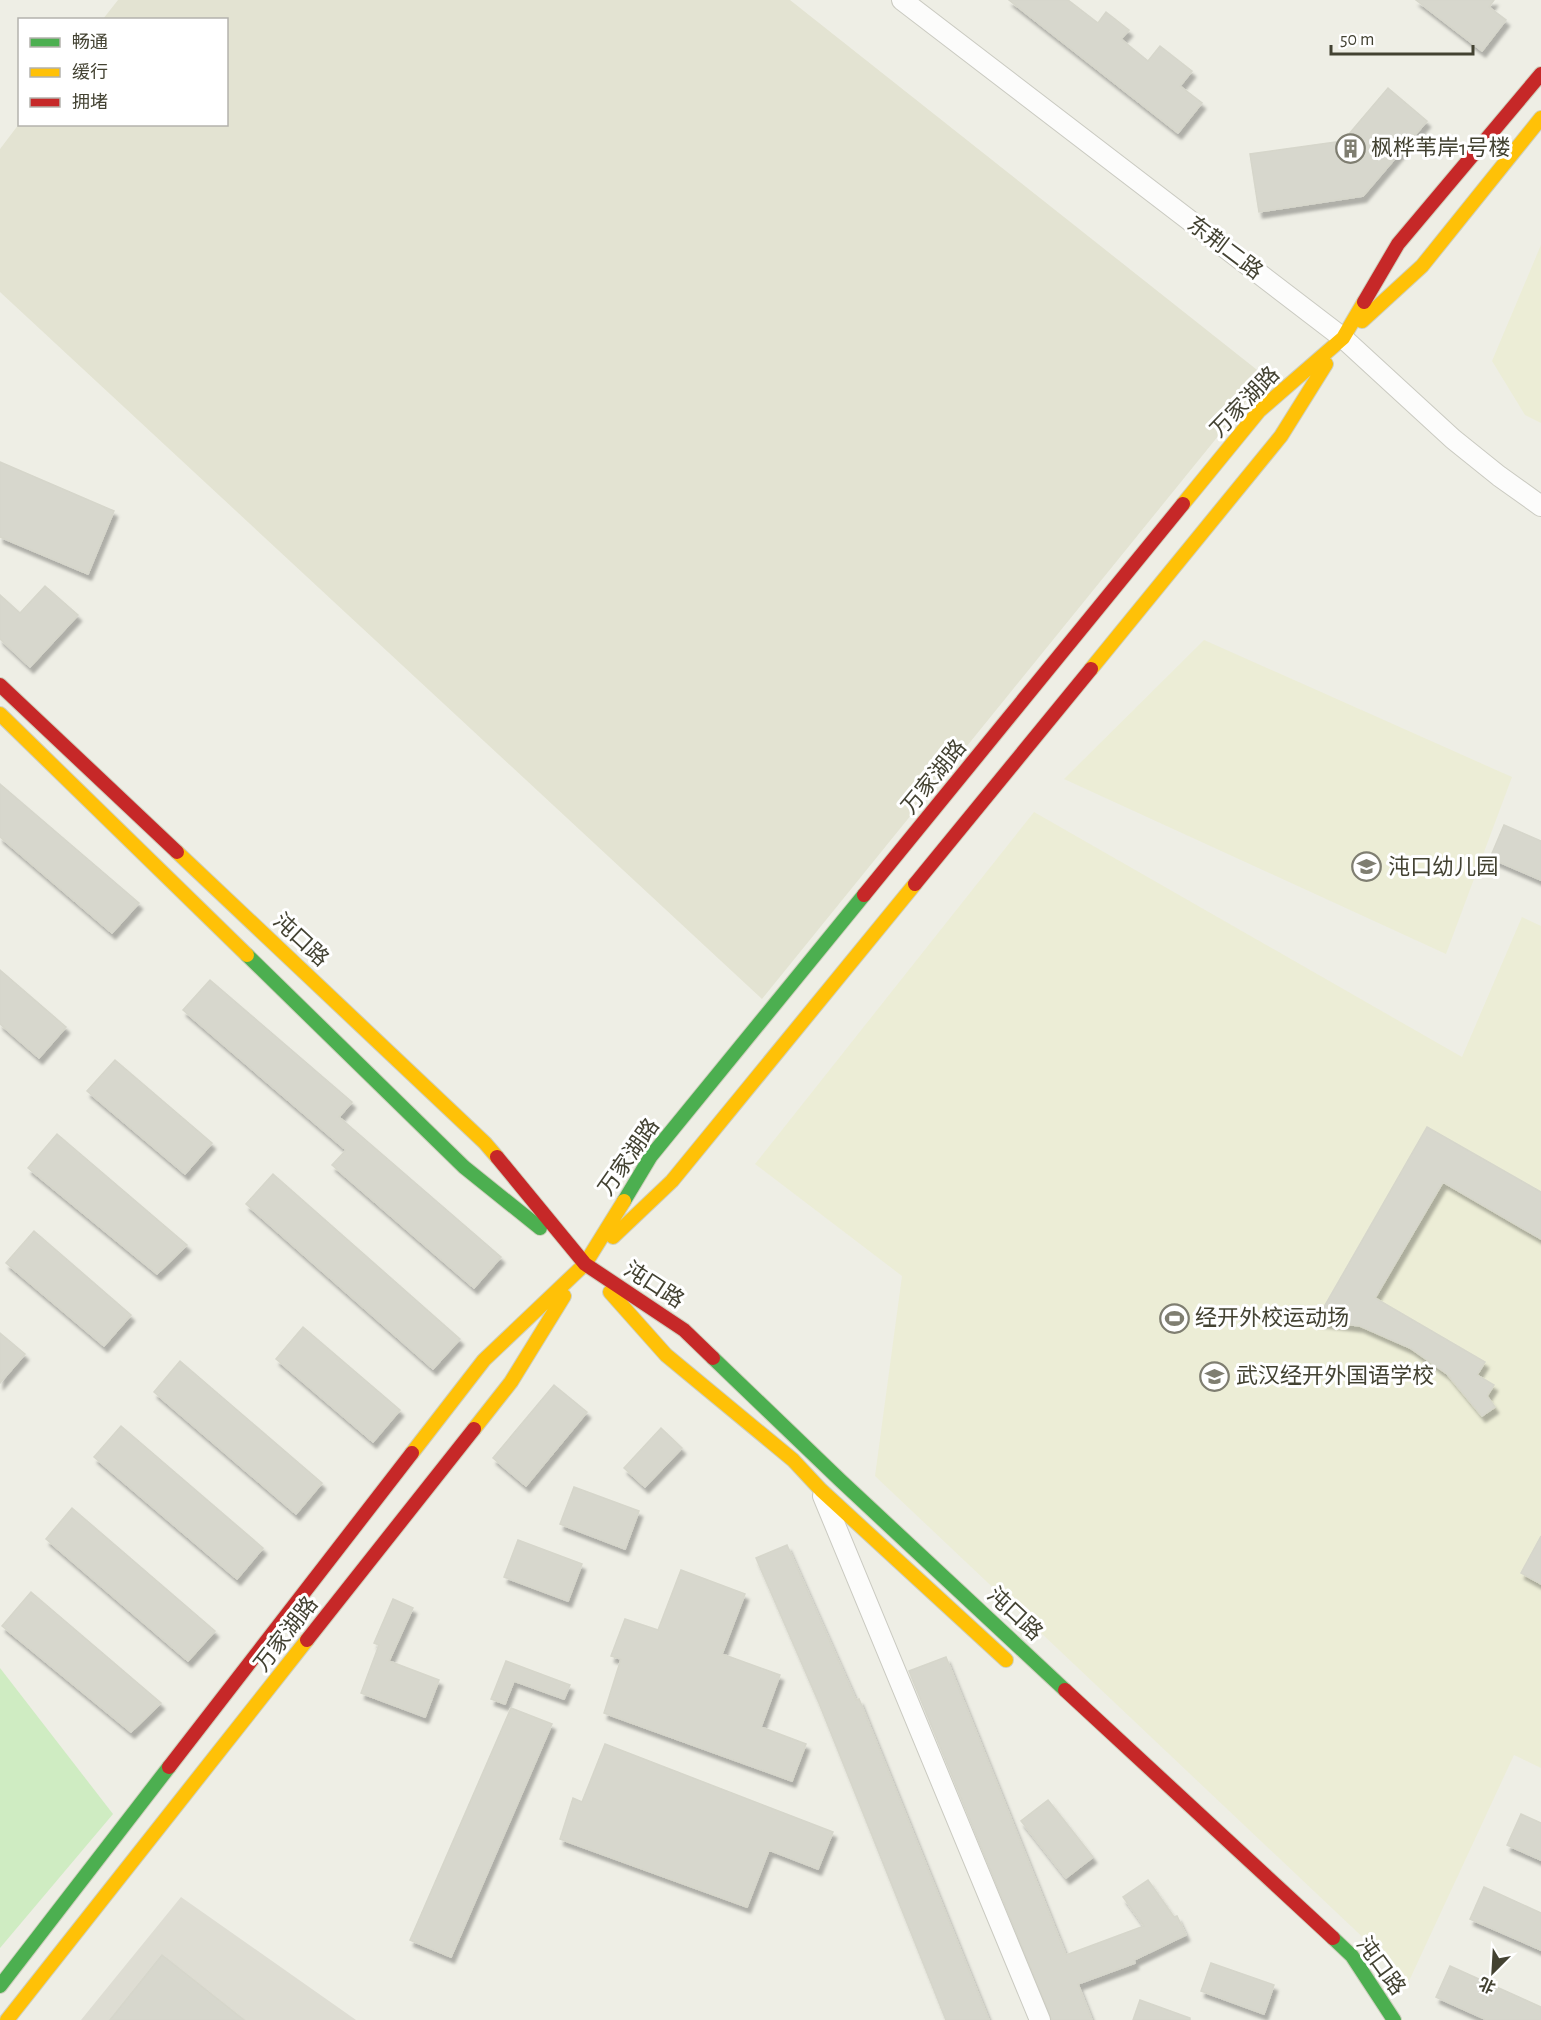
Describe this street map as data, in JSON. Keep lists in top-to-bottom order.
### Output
{
  "streets": {
    "main road": ["万家湖路", "沌口路"],
    "street": ["东荆二路"]
  },
  "crossings": [
    ["东荆二路", "万家湖路"],
    ["万家湖路", "沌口路"]
  ],
  "places": {
    "building": ["枫桦苇岸1号楼"],
    "school or university": ["沌口幼儿园", "武汉经开外国语学校"],
    "sports": ["经开外校运动场"]
  },
  "legend": ["畅通", "缓行", "拥堵"],
  "scale_bar": "50 m",
  "north": "bottom left"
}
